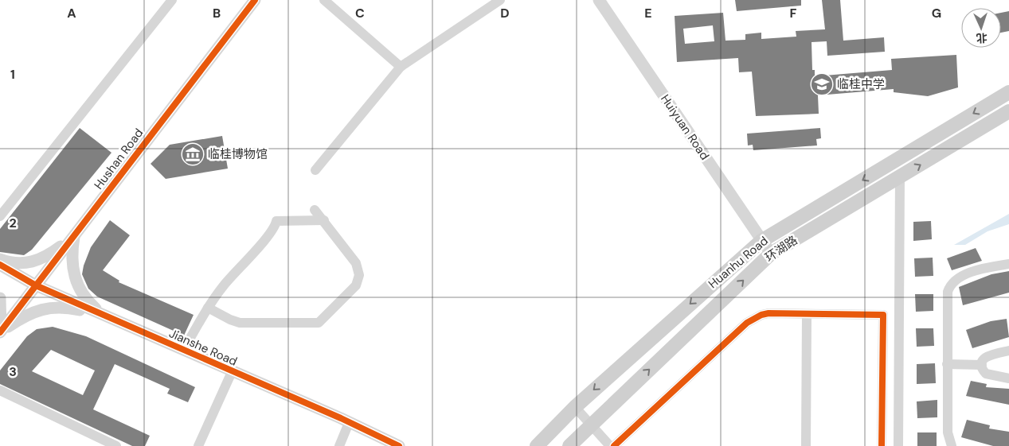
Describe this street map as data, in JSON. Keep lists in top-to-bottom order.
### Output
{
  "streets": {
    "main road": ["环湖路", "Huanhu Road"],
    "street": ["Huiyuan Road", "Hushan Road", "Jianshe Road"]
  },
  "crossings": [
    ["Huiyuan Road", "环湖路"],
    ["Huiyuan Road", "Huanhu Road"],
    ["Hushan Road", "Jianshe Road"]
  ],
  "one_way": ["环湖路", "Huanhu Road"],
  "places": {
    "school or university": ["临桂中学"],
    "museum": ["临桂博物馆"]
  },
  "north": "bottom",
  "grid": {
    "columns": [
      "A",
      "B",
      "C",
      "D",
      "E",
      "F",
      "G"
    ],
    "rows": ["1", "2", "3"]
  }
}
